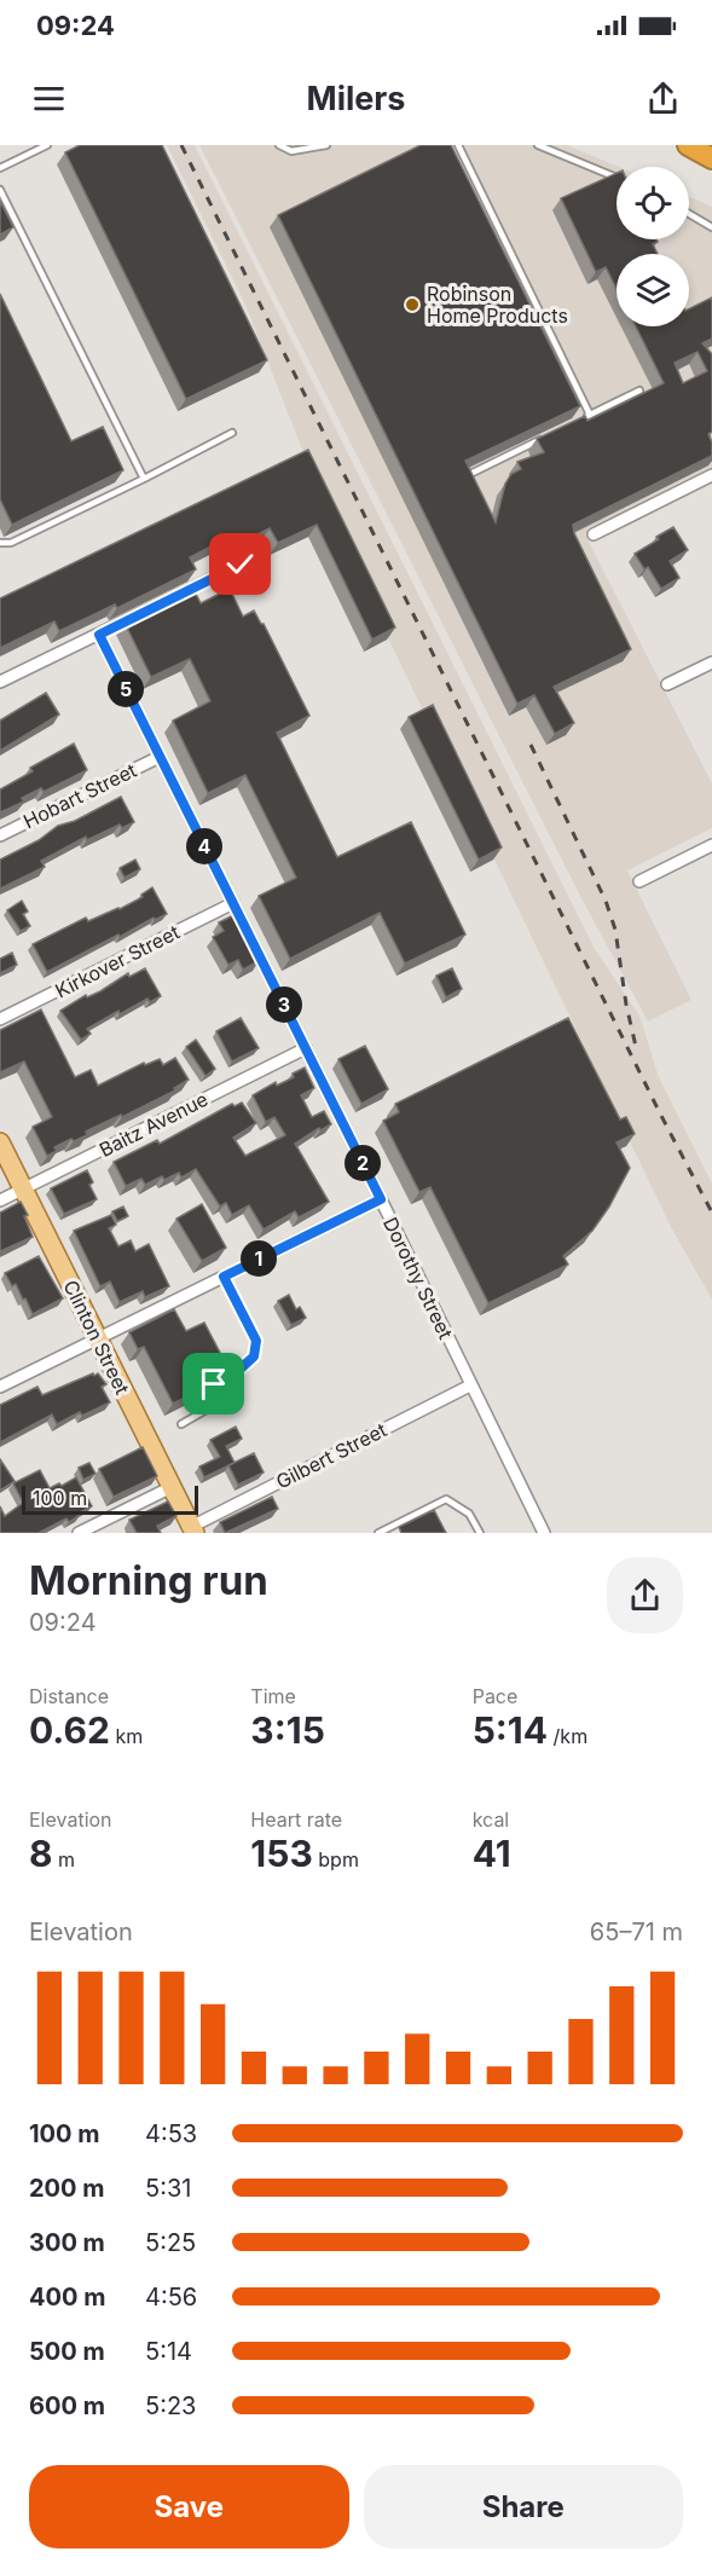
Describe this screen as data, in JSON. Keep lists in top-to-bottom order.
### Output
{
  "streets": {
    "main road": ["Clinton Street"],
    "street": [
      "Hobart Street",
      "Kirkover Street",
      "Baitz Avenue",
      "Dorothy Street",
      "Gilbert Street"
    ]
  },
  "crossings": [
    ["Hobart Street", "Dorothy Street"],
    ["Kirkover Street", "Dorothy Street"],
    ["Baitz Avenue", "Dorothy Street"],
    ["Baitz Avenue", "Clinton Street"],
    ["Dorothy Street", "Gilbert Street"],
    ["Clinton Street", "Gilbert Street"]
  ],
  "places": ["Robinson Home Products"],
  "scale_bar": "100 m",
  "page": {
    "status": "09:24",
    "header": "Milers",
    "pins": [
      "5",
      "4",
      "3",
      "2",
      "1"
    ],
    "scale": "100 m",
    "heading": ["Morning run", "09:24"],
    "stats": [
      ["Distance", "0.62 km"],
      ["Time", "3:15"],
      ["Pace", "5:14 /km"],
      ["Elevation", "8 m"],
      ["Heart rate", "153 bpm"],
      ["kcal", "41"]
    ],
    "chart": ["Elevation", "65–71 m"],
    "list": [
      {
        "name": "100 m",
        "note": "4:53"
      },
      {
        "name": "200 m",
        "note": "5:31"
      },
      {
        "name": "300 m",
        "note": "5:25"
      },
      {
        "name": "400 m",
        "note": "4:56"
      },
      {
        "name": "500 m",
        "note": "5:14"
      },
      {
        "name": "600 m",
        "note": "5:23"
      }
    ],
    "buttons": ["Save", "Share"]
  }
}
